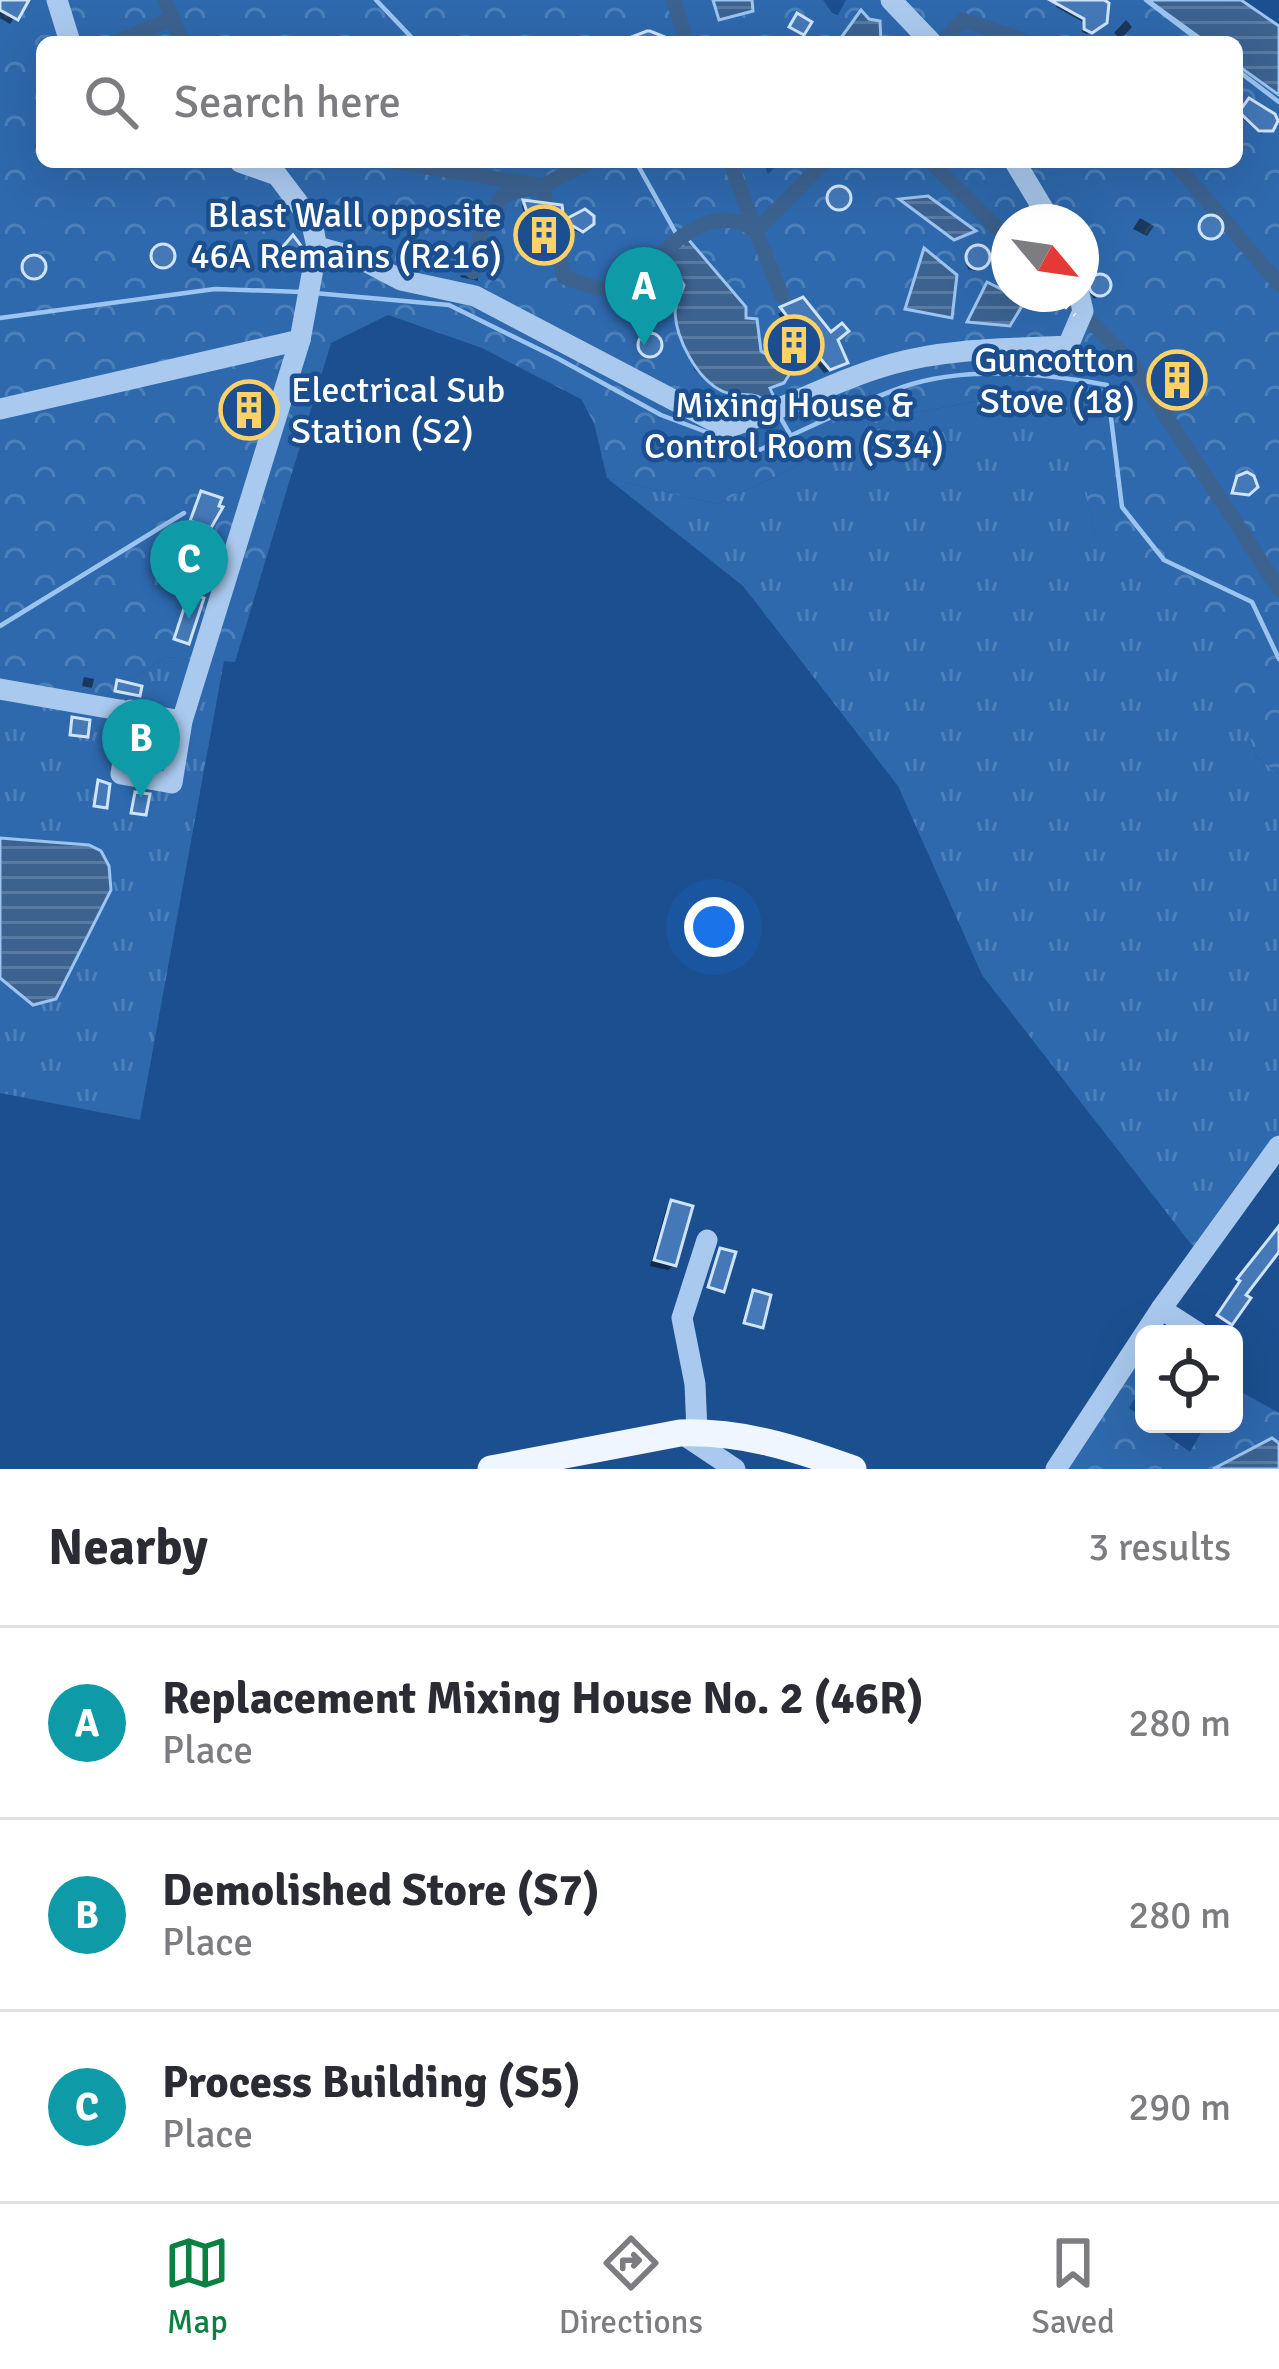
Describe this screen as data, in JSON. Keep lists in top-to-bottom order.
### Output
{
  "places": {
    "building": [
      "Blast Wall opposite 46A Remains (R216)",
      "Mixing House & Control Room (S34)",
      "Guncotton Stove (18)",
      "Electrical Sub Station (S2)"
    ]
  },
  "north": "bottom right",
  "page": {
    "search": "Search here",
    "pins": ["A", "C", "B"],
    "heading": ["Nearby", "3 results"],
    "list": [
      {
        "mark": "A",
        "name": "Replacement Mixing House No. 2 (46R)",
        "note": "Place",
        "value": "280 m"
      },
      {
        "mark": "B",
        "name": "Demolished Store (S7)",
        "note": "Place",
        "value": "280 m"
      },
      {
        "mark": "C",
        "name": "Process Building (S5)",
        "note": "Place",
        "value": "290 m"
      }
    ],
    "nav": ["Map", "Directions", "Saved"]
  }
}
